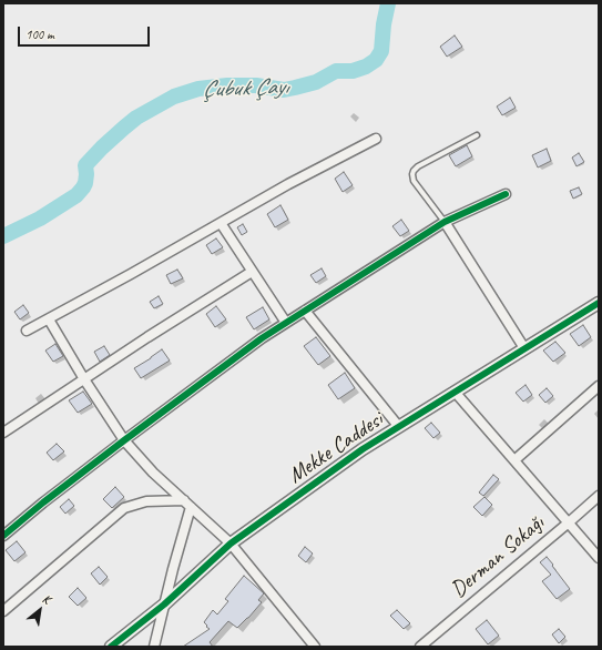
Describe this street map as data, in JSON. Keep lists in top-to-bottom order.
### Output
{
  "streets": {
    "street": ["Mekke Caddesi", "Derman Sokağı"]
  },
  "water": ["Çubuk Çayı"],
  "scale_bar": "100 m",
  "north": "top right"
}
